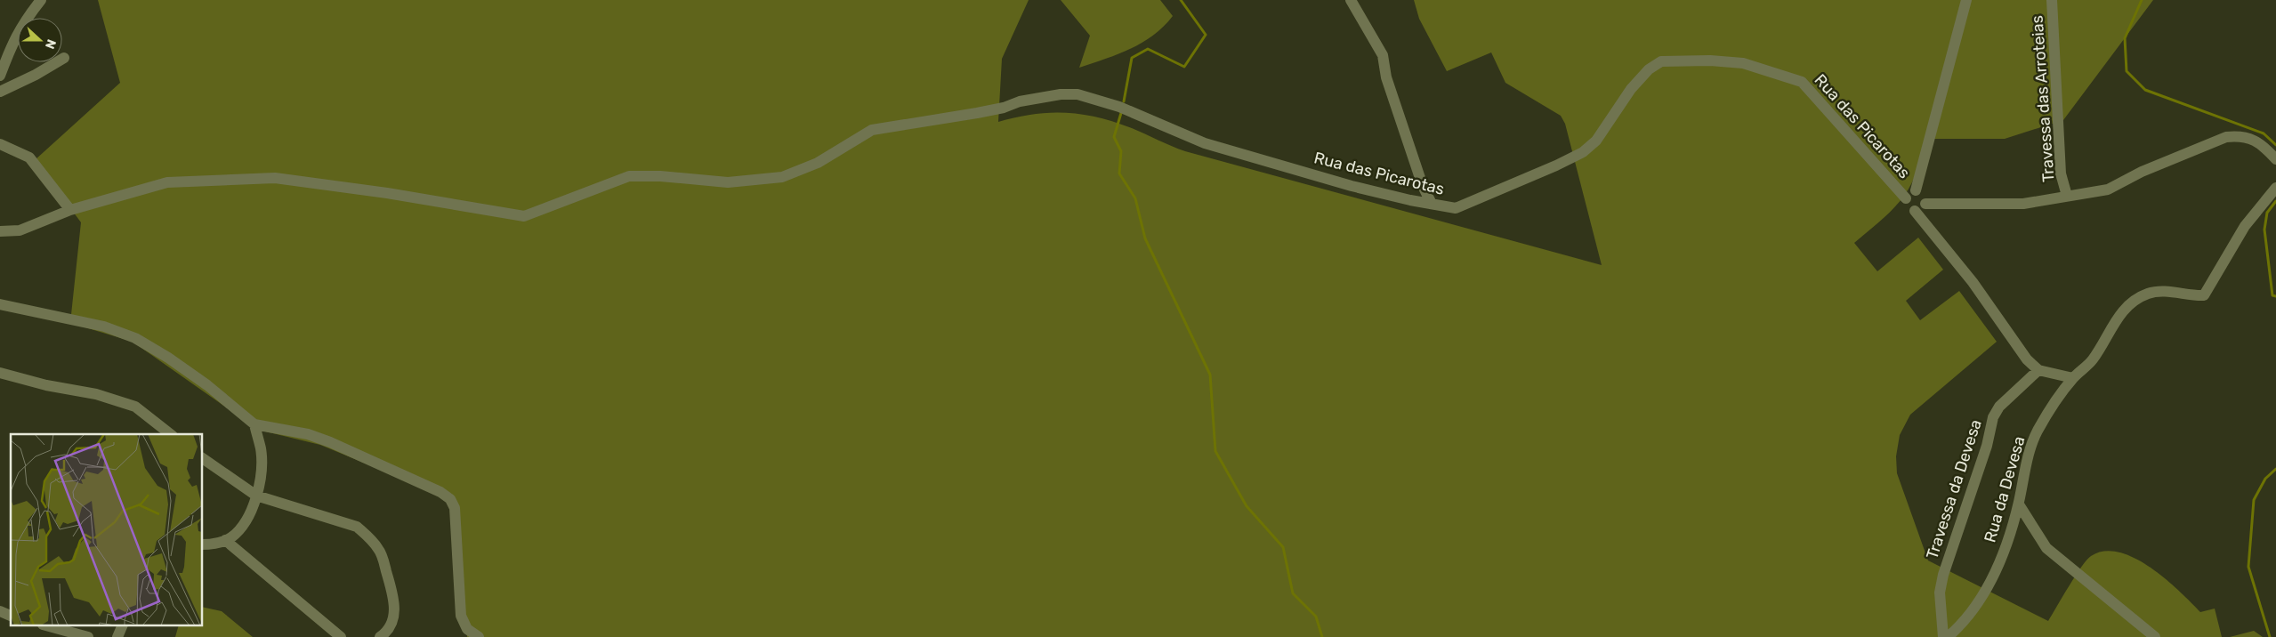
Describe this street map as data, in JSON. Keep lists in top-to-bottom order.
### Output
{
  "streets": {
    "street": [
      "Travessa das Arroteias",
      "Rua das Picarotas",
      "Travessa da Devesa",
      "Rua da Devesa"
    ]
  },
  "north": "right"
}
